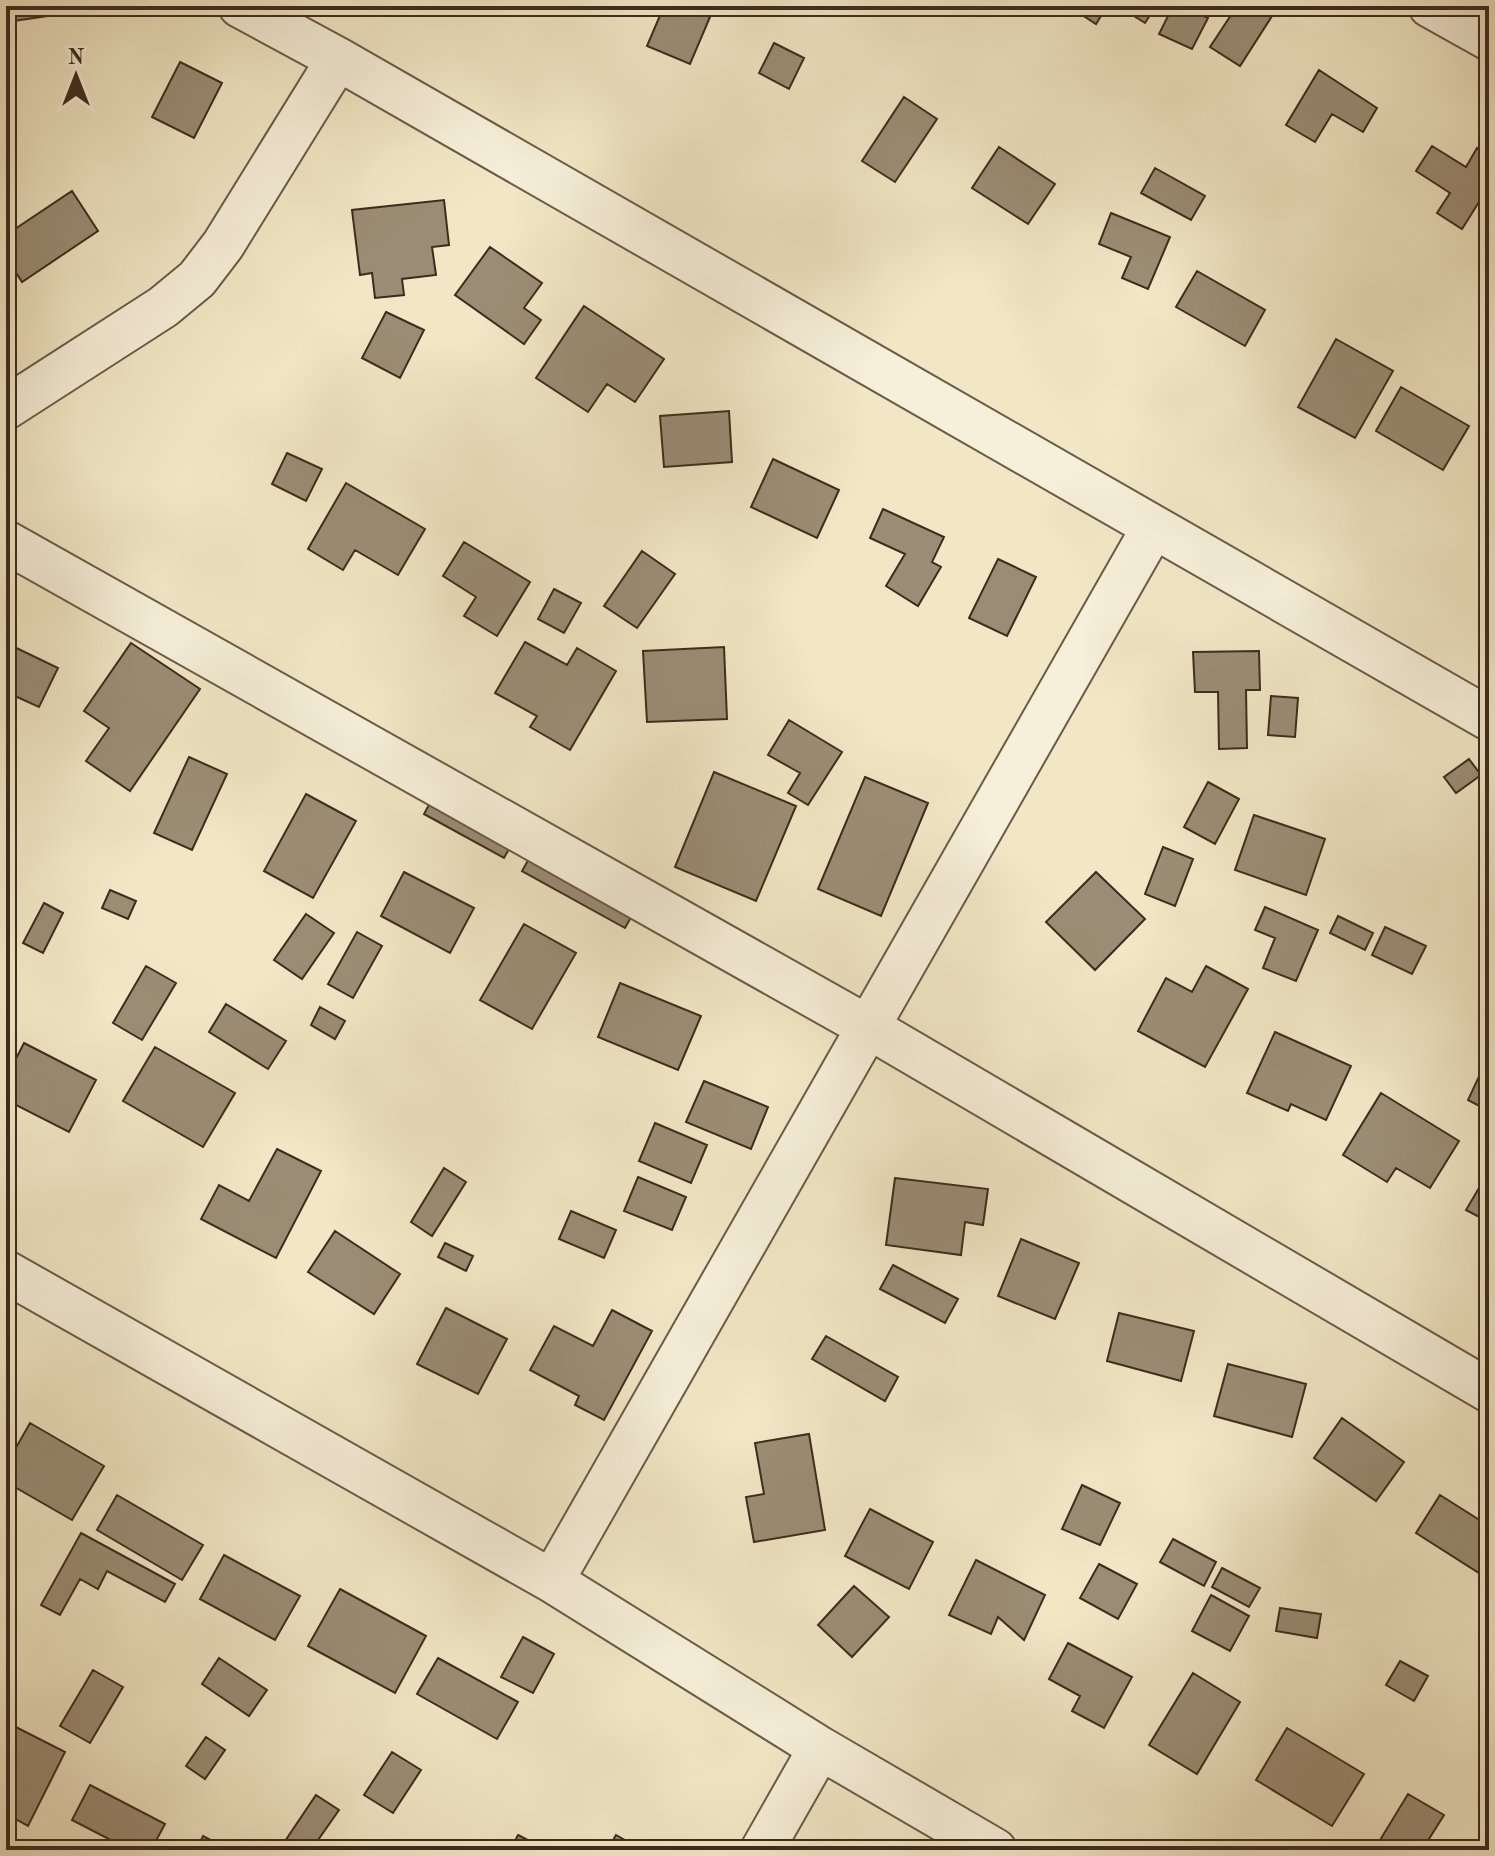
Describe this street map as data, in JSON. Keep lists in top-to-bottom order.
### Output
{
  "north": "top"
}
